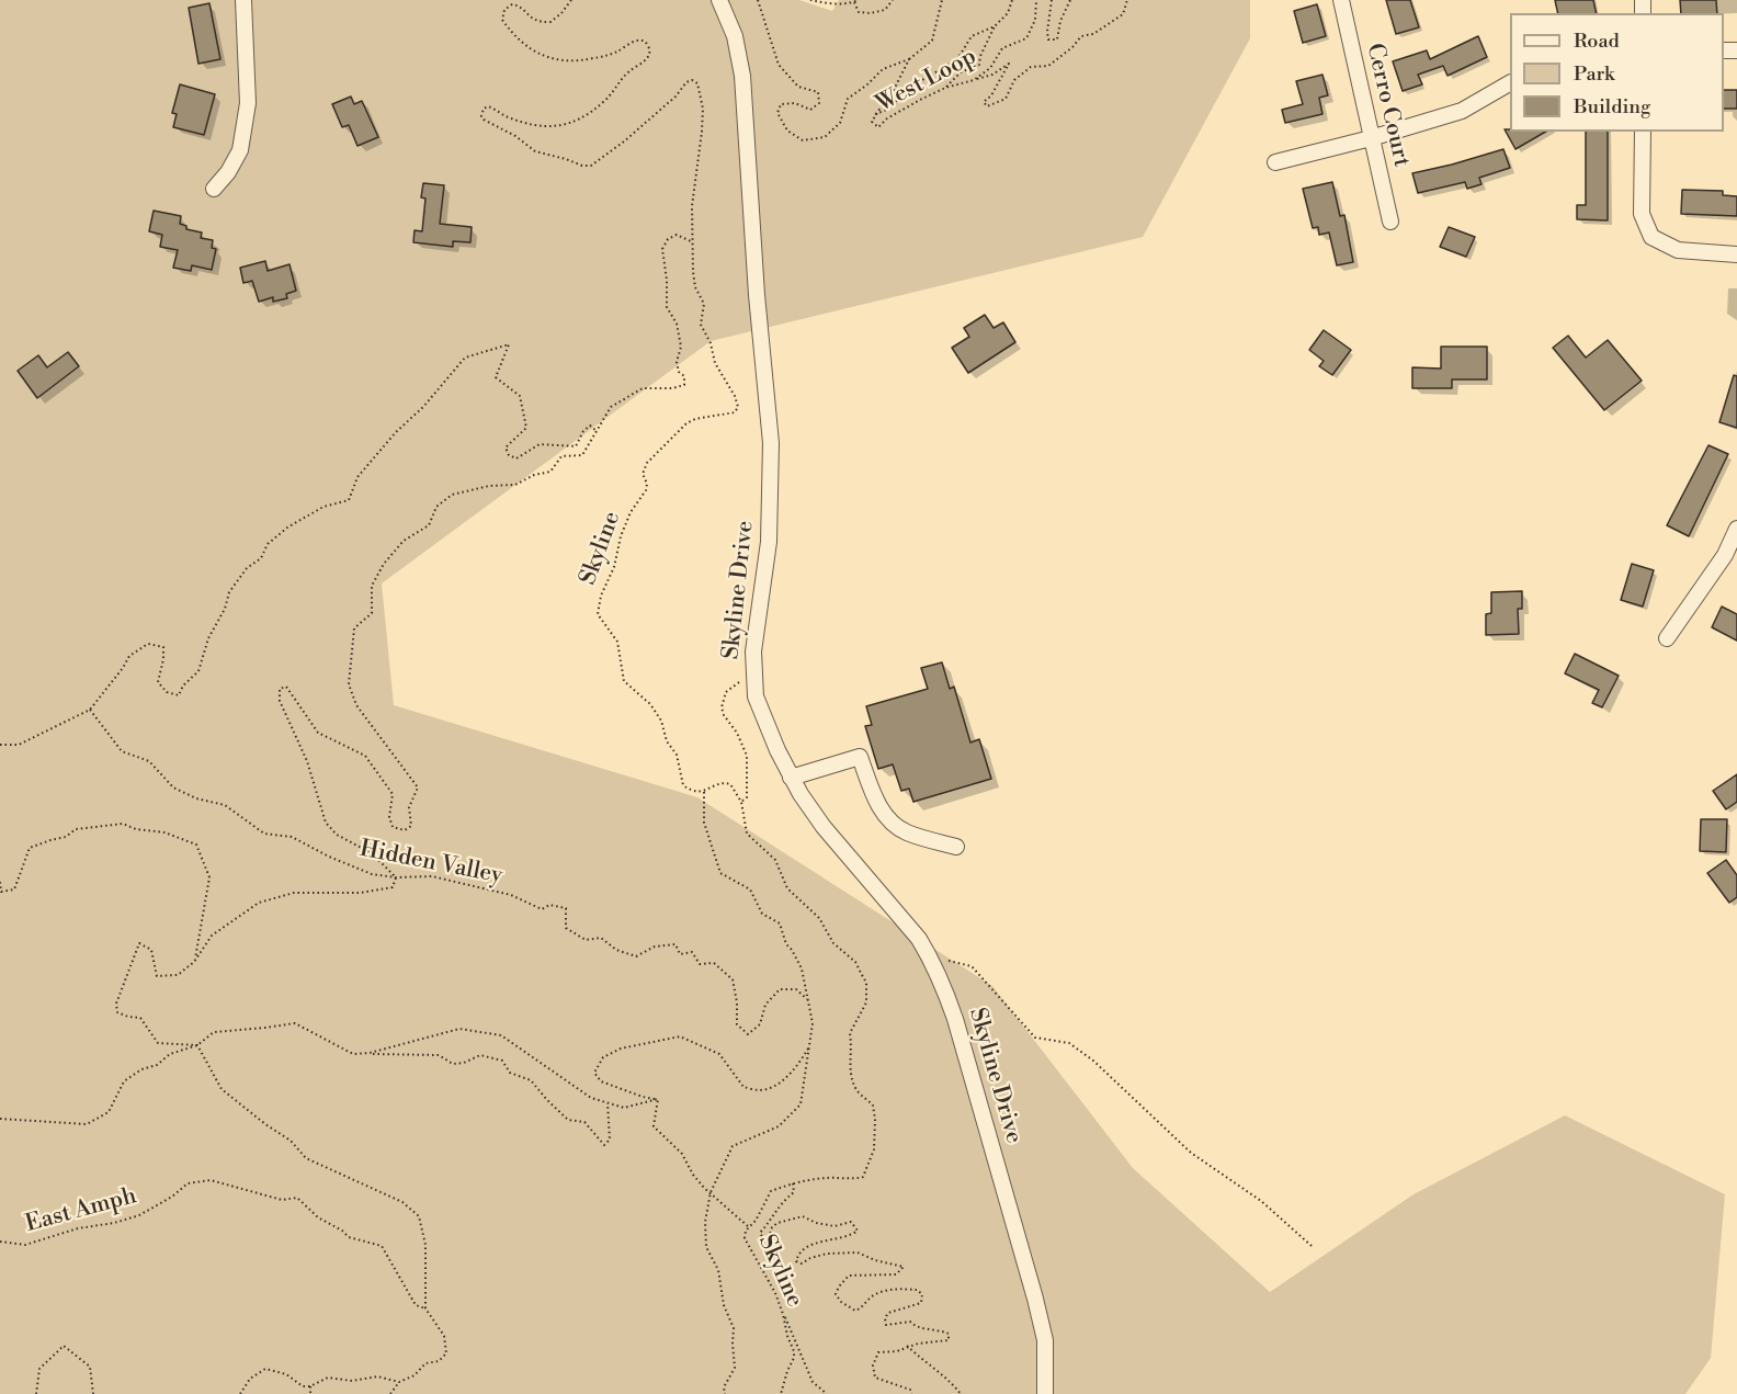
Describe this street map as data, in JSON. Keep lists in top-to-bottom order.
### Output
{
  "streets": {
    "street": ["Cerro Court", "Skyline Drive"],
    "path": [
      "West Loop",
      "Skyline",
      "Hidden Valley",
      "East Amph"
    ]
  },
  "legend": ["Road", "Park", "Building"]
}
